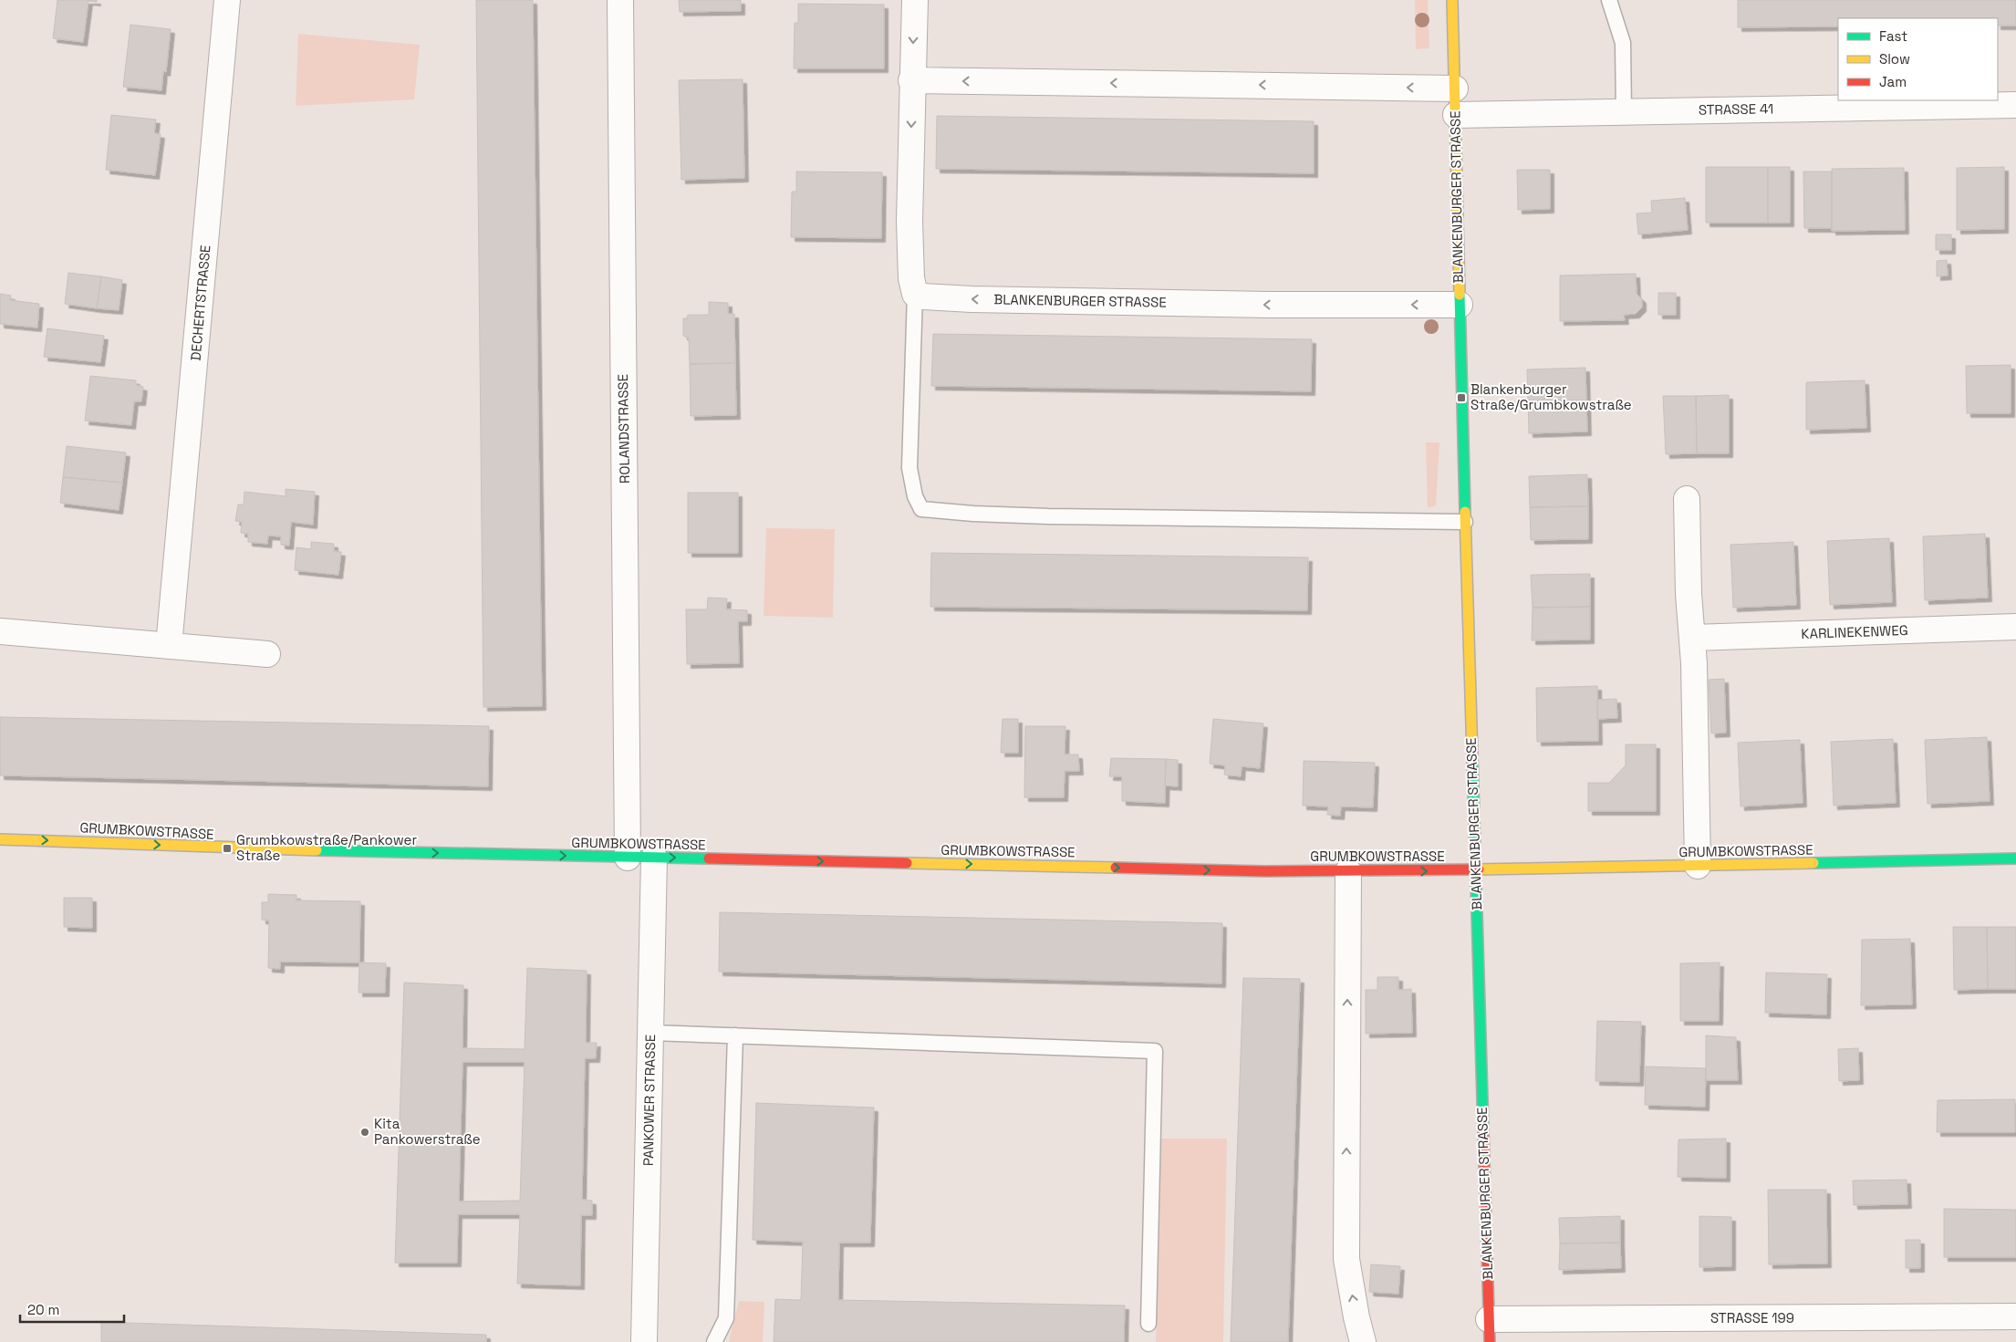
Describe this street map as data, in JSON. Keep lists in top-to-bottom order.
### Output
{
  "streets": {
    "street": [
      "STRASSE 41",
      "BLANKENBURGER STRASSE",
      "DECHERTSTRASSE",
      "ROLANDSTRASSE",
      "KARLINEKENWEG",
      "GRUMBKOWSTRASSE",
      "PANKOWER STRASSE",
      "STRASSE 199"
    ]
  },
  "crossings": [
    ["STRASSE 41", "BLANKENBURGER STRASSE"],
    ["BLANKENBURGER STRASSE", "GRUMBKOWSTRASSE"],
    ["BLANKENBURGER STRASSE", "STRASSE 199"],
    ["ROLANDSTRASSE", "GRUMBKOWSTRASSE"],
    ["GRUMBKOWSTRASSE", "PANKOWER STRASSE"]
  ],
  "one_way": ["GRUMBKOWSTRASSE"],
  "places": {
    "transit": ["Blankenburger Straße/Grumbkowstraße", "Grumbkowstraße/Pankower Straße"],
    "other": ["Kita Pankowerstraße"]
  },
  "legend": ["Fast", "Slow", "Jam"],
  "scale_bar": "20 m"
}
